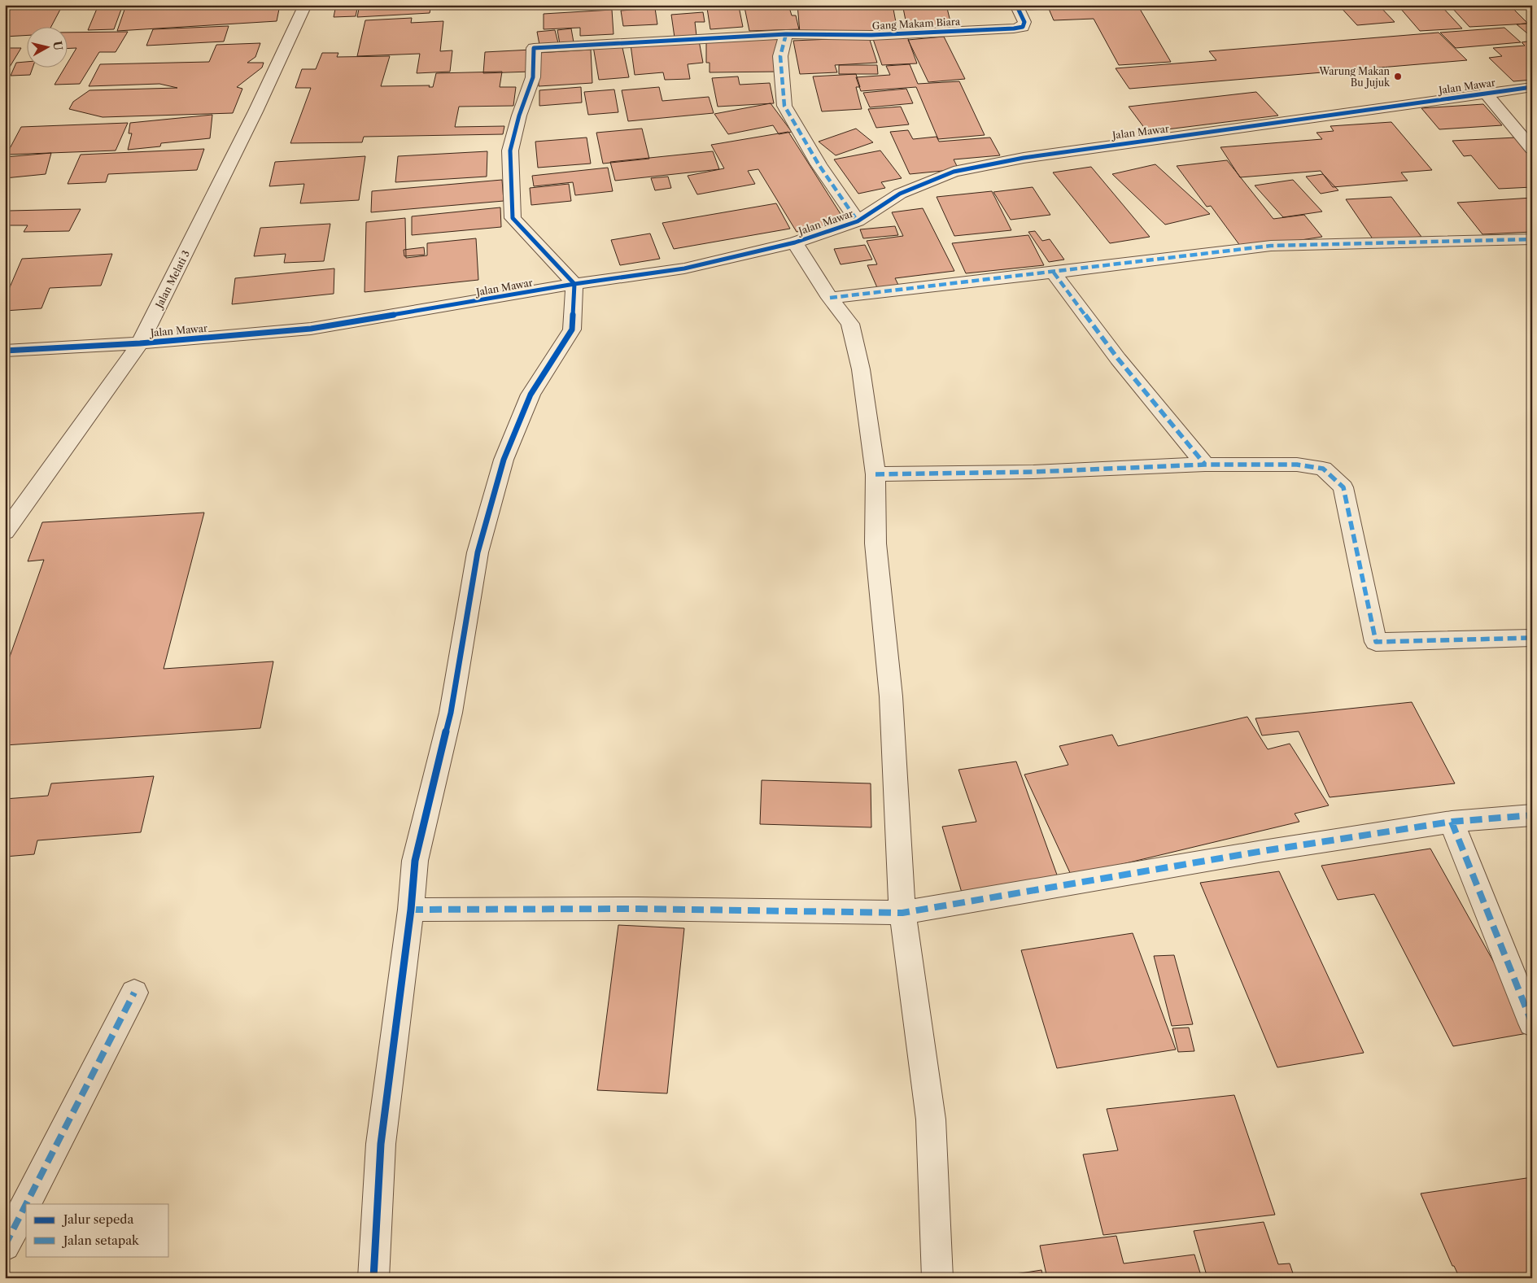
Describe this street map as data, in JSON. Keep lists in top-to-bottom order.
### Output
{
  "streets": {
    "street": ["Gang Makam Biara", "Jalan Mawar", "Jalan Melati 3"]
  },
  "crossings": [
    ["Jalan Mawar", "Jalan Melati 3"]
  ],
  "places": ["Warung Makan Bu Jujuk"],
  "legend": ["Jalur sepeda", "Jalan setapak"],
  "north": "right"
}
